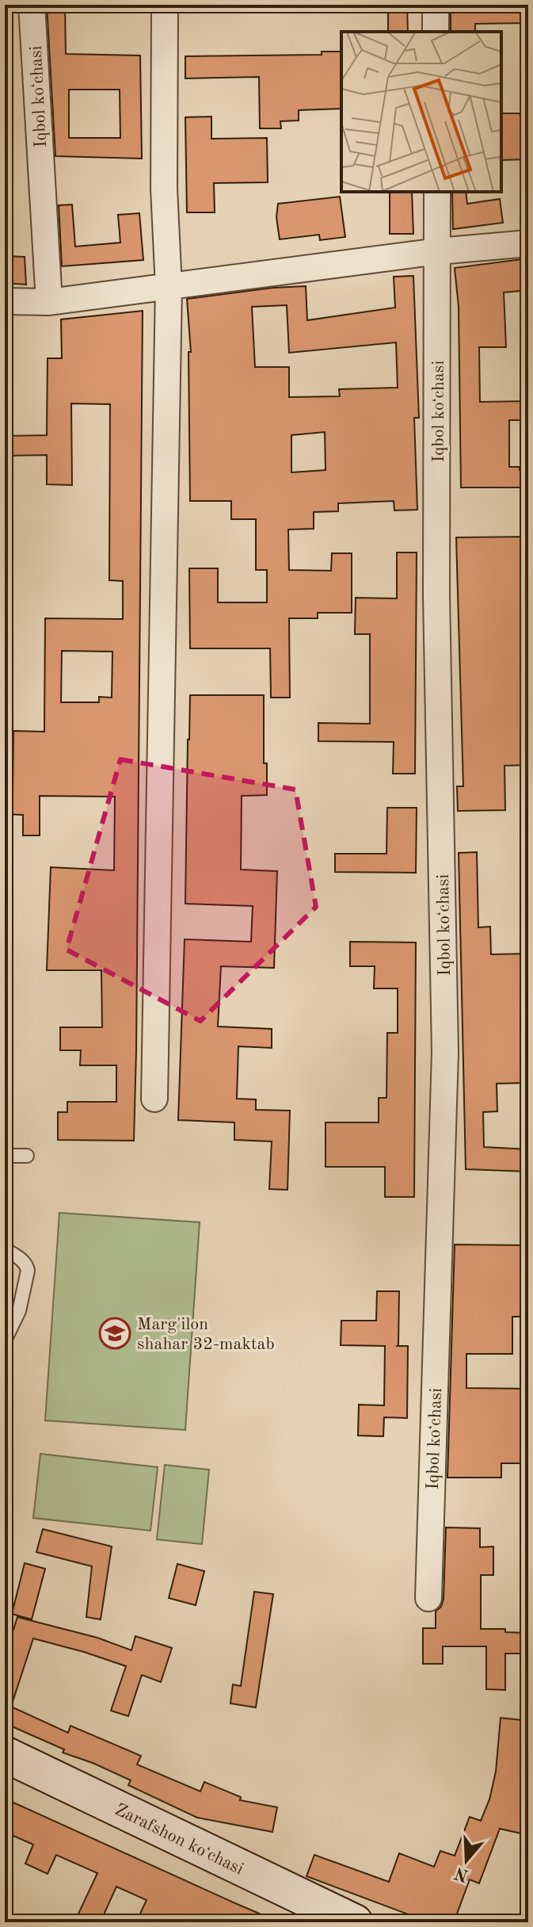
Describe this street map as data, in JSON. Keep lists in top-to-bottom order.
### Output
{
  "streets": {
    "main road": ["Zarafshon koʻchasi"],
    "street": ["Iqbol koʻchasi"]
  },
  "places": {
    "school or university": ["Marg'ilon shahar 32-maktab"]
  },
  "north": "bottom"
}
